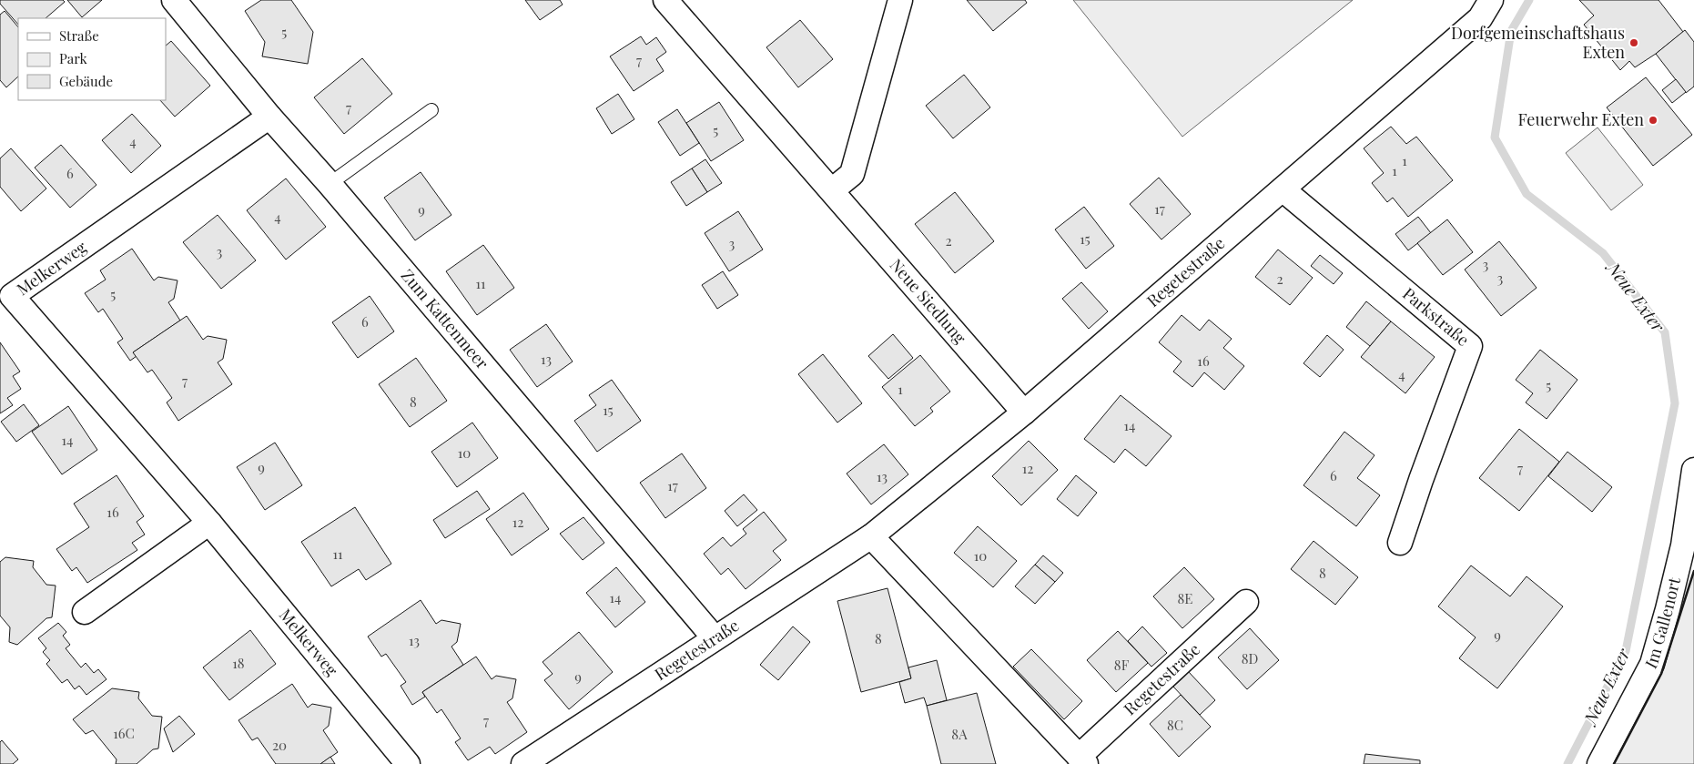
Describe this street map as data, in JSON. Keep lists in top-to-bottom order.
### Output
{
  "streets": {
    "street": [
      "Melkerweg",
      "Regetestraße",
      "Neue Siedlung",
      "Parkstraße",
      "Zum Kattenmeer",
      "Im Gallenort"
    ]
  },
  "crossings": [
    ["Melkerweg", "Zum Kattenmeer"],
    ["Regetestraße", "Neue Siedlung"],
    ["Regetestraße", "Parkstraße"],
    ["Regetestraße", "Zum Kattenmeer"]
  ],
  "water": ["Neue Exter"],
  "places": ["Dorfgemeinschaftshaus Exten", "Feuerwehr Exten"],
  "house_numbers": [
    "5",
    "7",
    "7",
    "5",
    "4",
    "1",
    "1",
    "6",
    "17",
    "9",
    "4",
    "15",
    "2",
    "3",
    "3",
    "3",
    "3",
    "2",
    "11",
    "5",
    "6",
    "13",
    "16",
    "4",
    "7",
    "5",
    "1",
    "8",
    "15",
    "14",
    "14",
    "10",
    "9",
    "12",
    "7",
    "6",
    "13",
    "17",
    "16",
    "12",
    "11",
    "10",
    "8",
    "14",
    "8E",
    "9",
    "8",
    "13",
    "8D",
    "18",
    "8F",
    "9",
    "7",
    "8C",
    "16C",
    "8A",
    "20"
  ],
  "legend": ["Straße", "Park", "Gebäude"]
}
